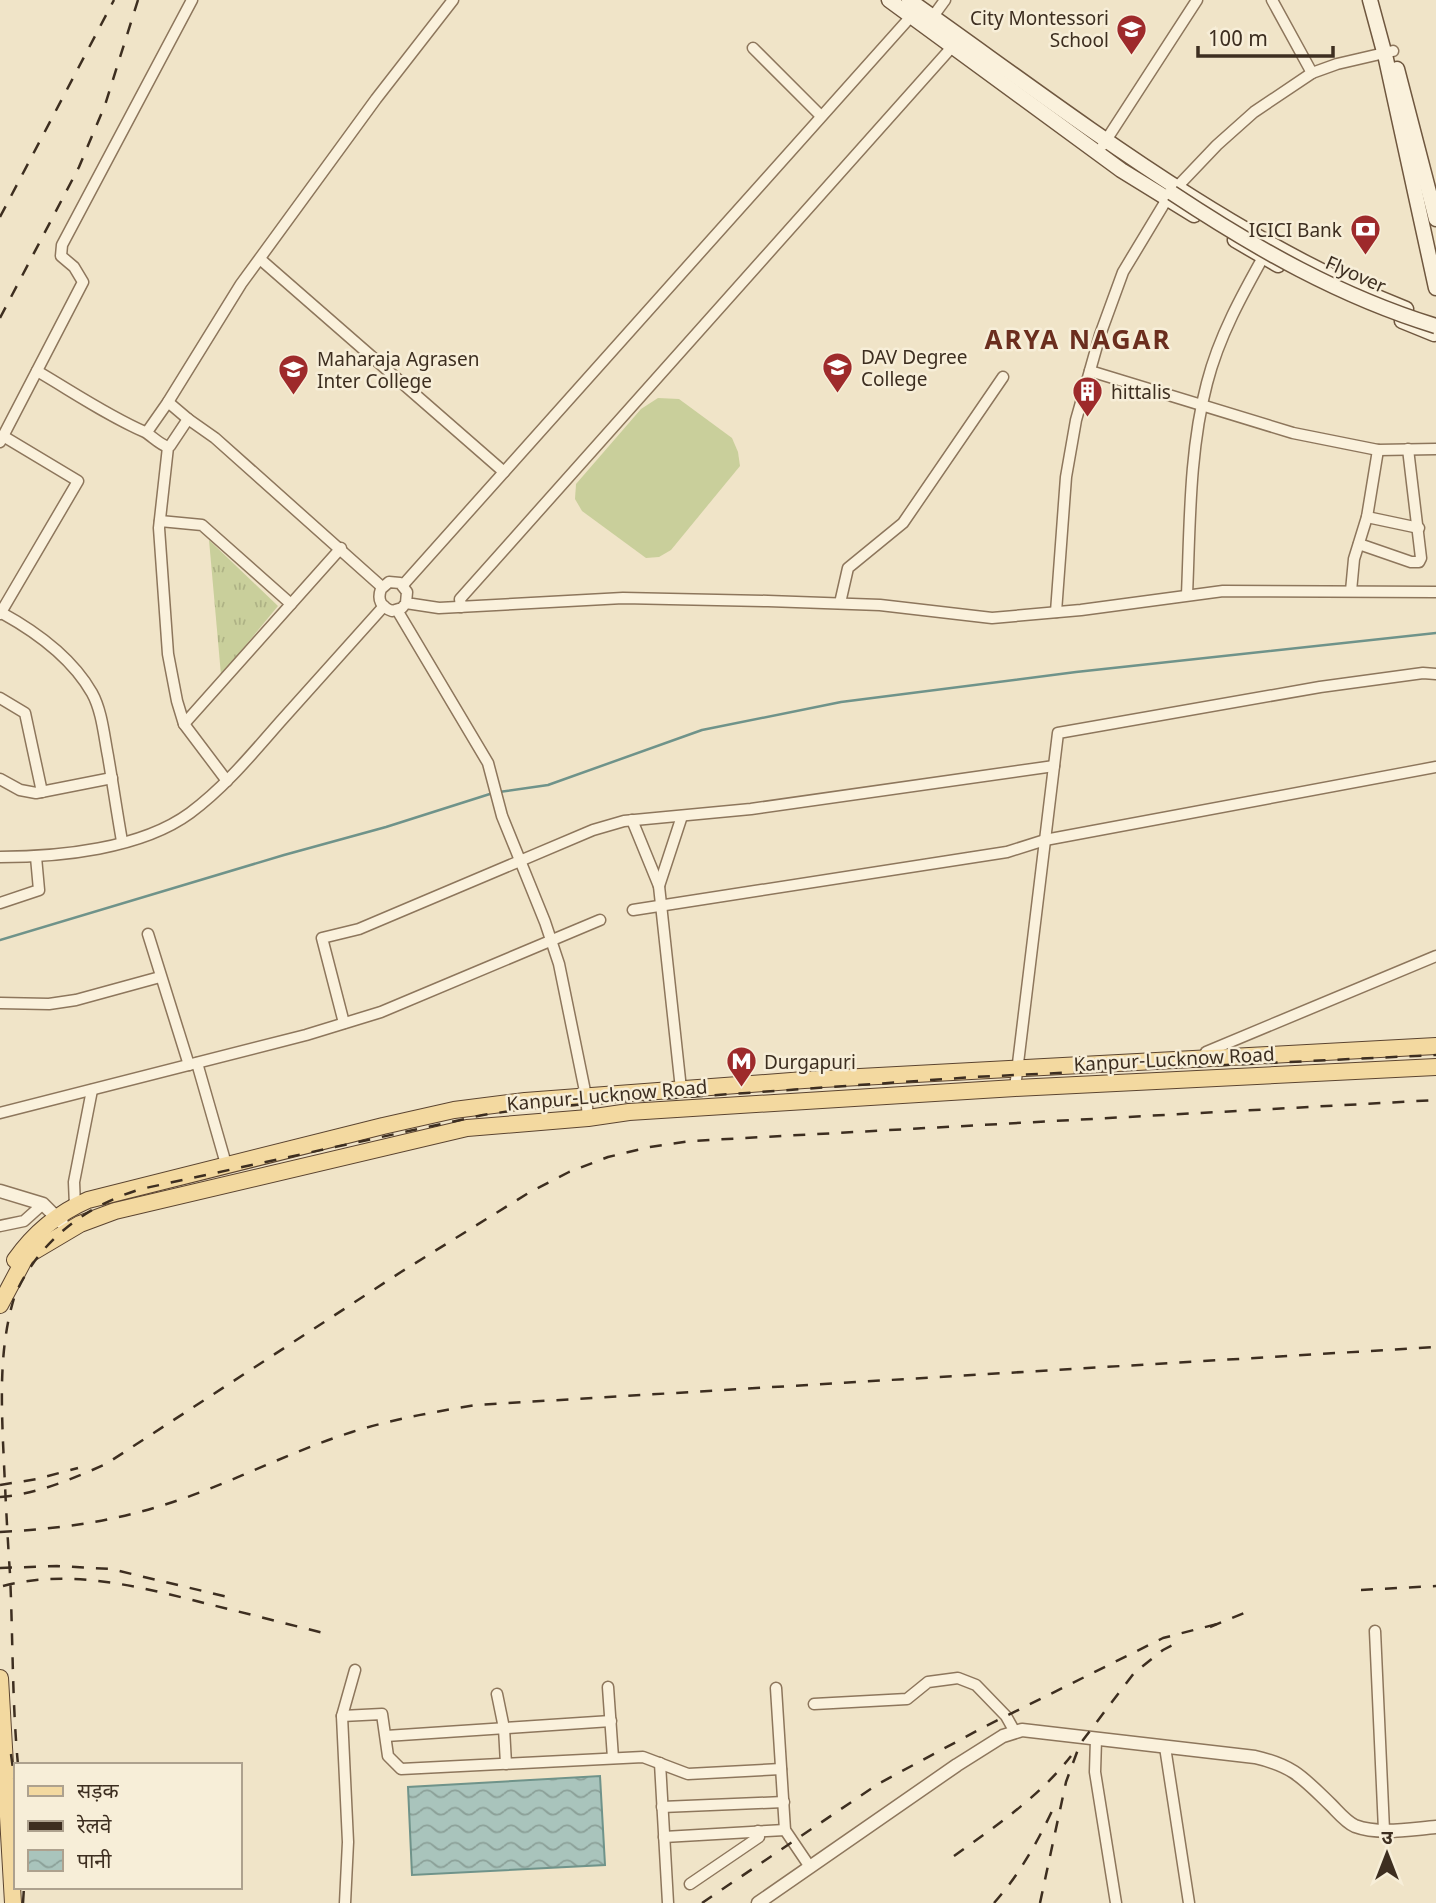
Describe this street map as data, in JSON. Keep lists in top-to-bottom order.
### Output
{
  "streets": {
    "main road": ["Flyover", "Kanpur-Lucknow Road"]
  },
  "districts": ["ARYA NAGAR"],
  "places": {
    "school or university": ["City Montessori School", "DAV Degree College", "Maharaja Agrasen Inter College"],
    "bank": ["ICICI Bank"],
    "building": ["hittalis"],
    "metro station": ["Durgapuri"]
  },
  "legend": ["सड़क", "रेलवे", "पानी"],
  "scale_bar": "100 m",
  "north": "top"
}
